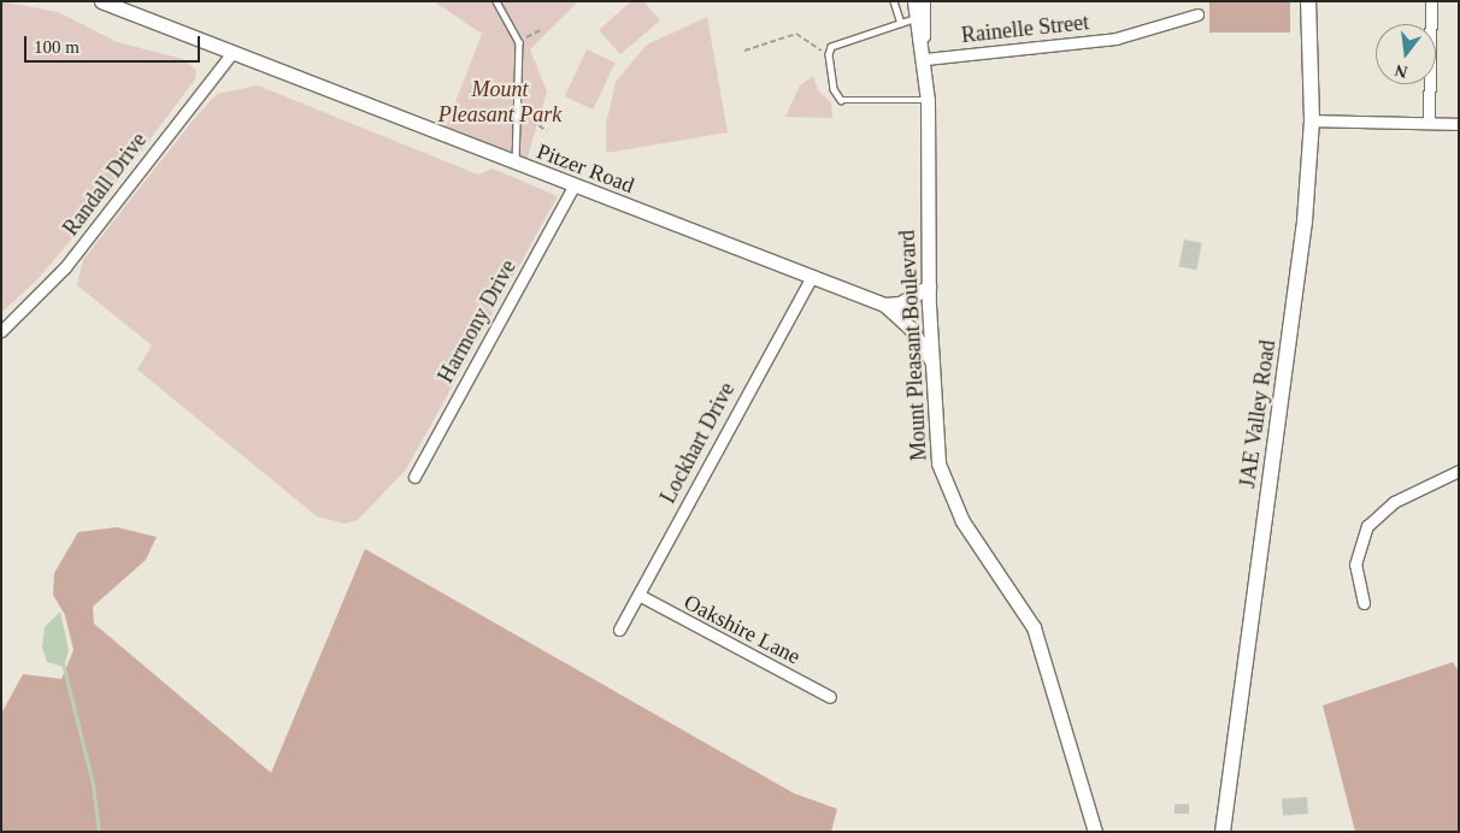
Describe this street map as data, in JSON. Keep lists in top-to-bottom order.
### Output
{
  "streets": {
    "main road": ["JAE Valley Road"],
    "street": [
      "Rainelle Street",
      "Pitzer Road",
      "Randall Drive",
      "Harmony Drive",
      "Mount Pleasant Boulevard",
      "Lockhart Drive",
      "Oakshire Lane"
    ]
  },
  "crossings": [
    ["Rainelle Street", "Mount Pleasant Boulevard"],
    ["Pitzer Road", "Randall Drive"],
    ["Pitzer Road", "Harmony Drive"],
    ["Pitzer Road", "Mount Pleasant Boulevard"],
    ["Pitzer Road", "Lockhart Drive"],
    ["Lockhart Drive", "Oakshire Lane"]
  ],
  "parks": ["Mount Pleasant Park"],
  "scale_bar": "100 m",
  "north": "bottom"
}
